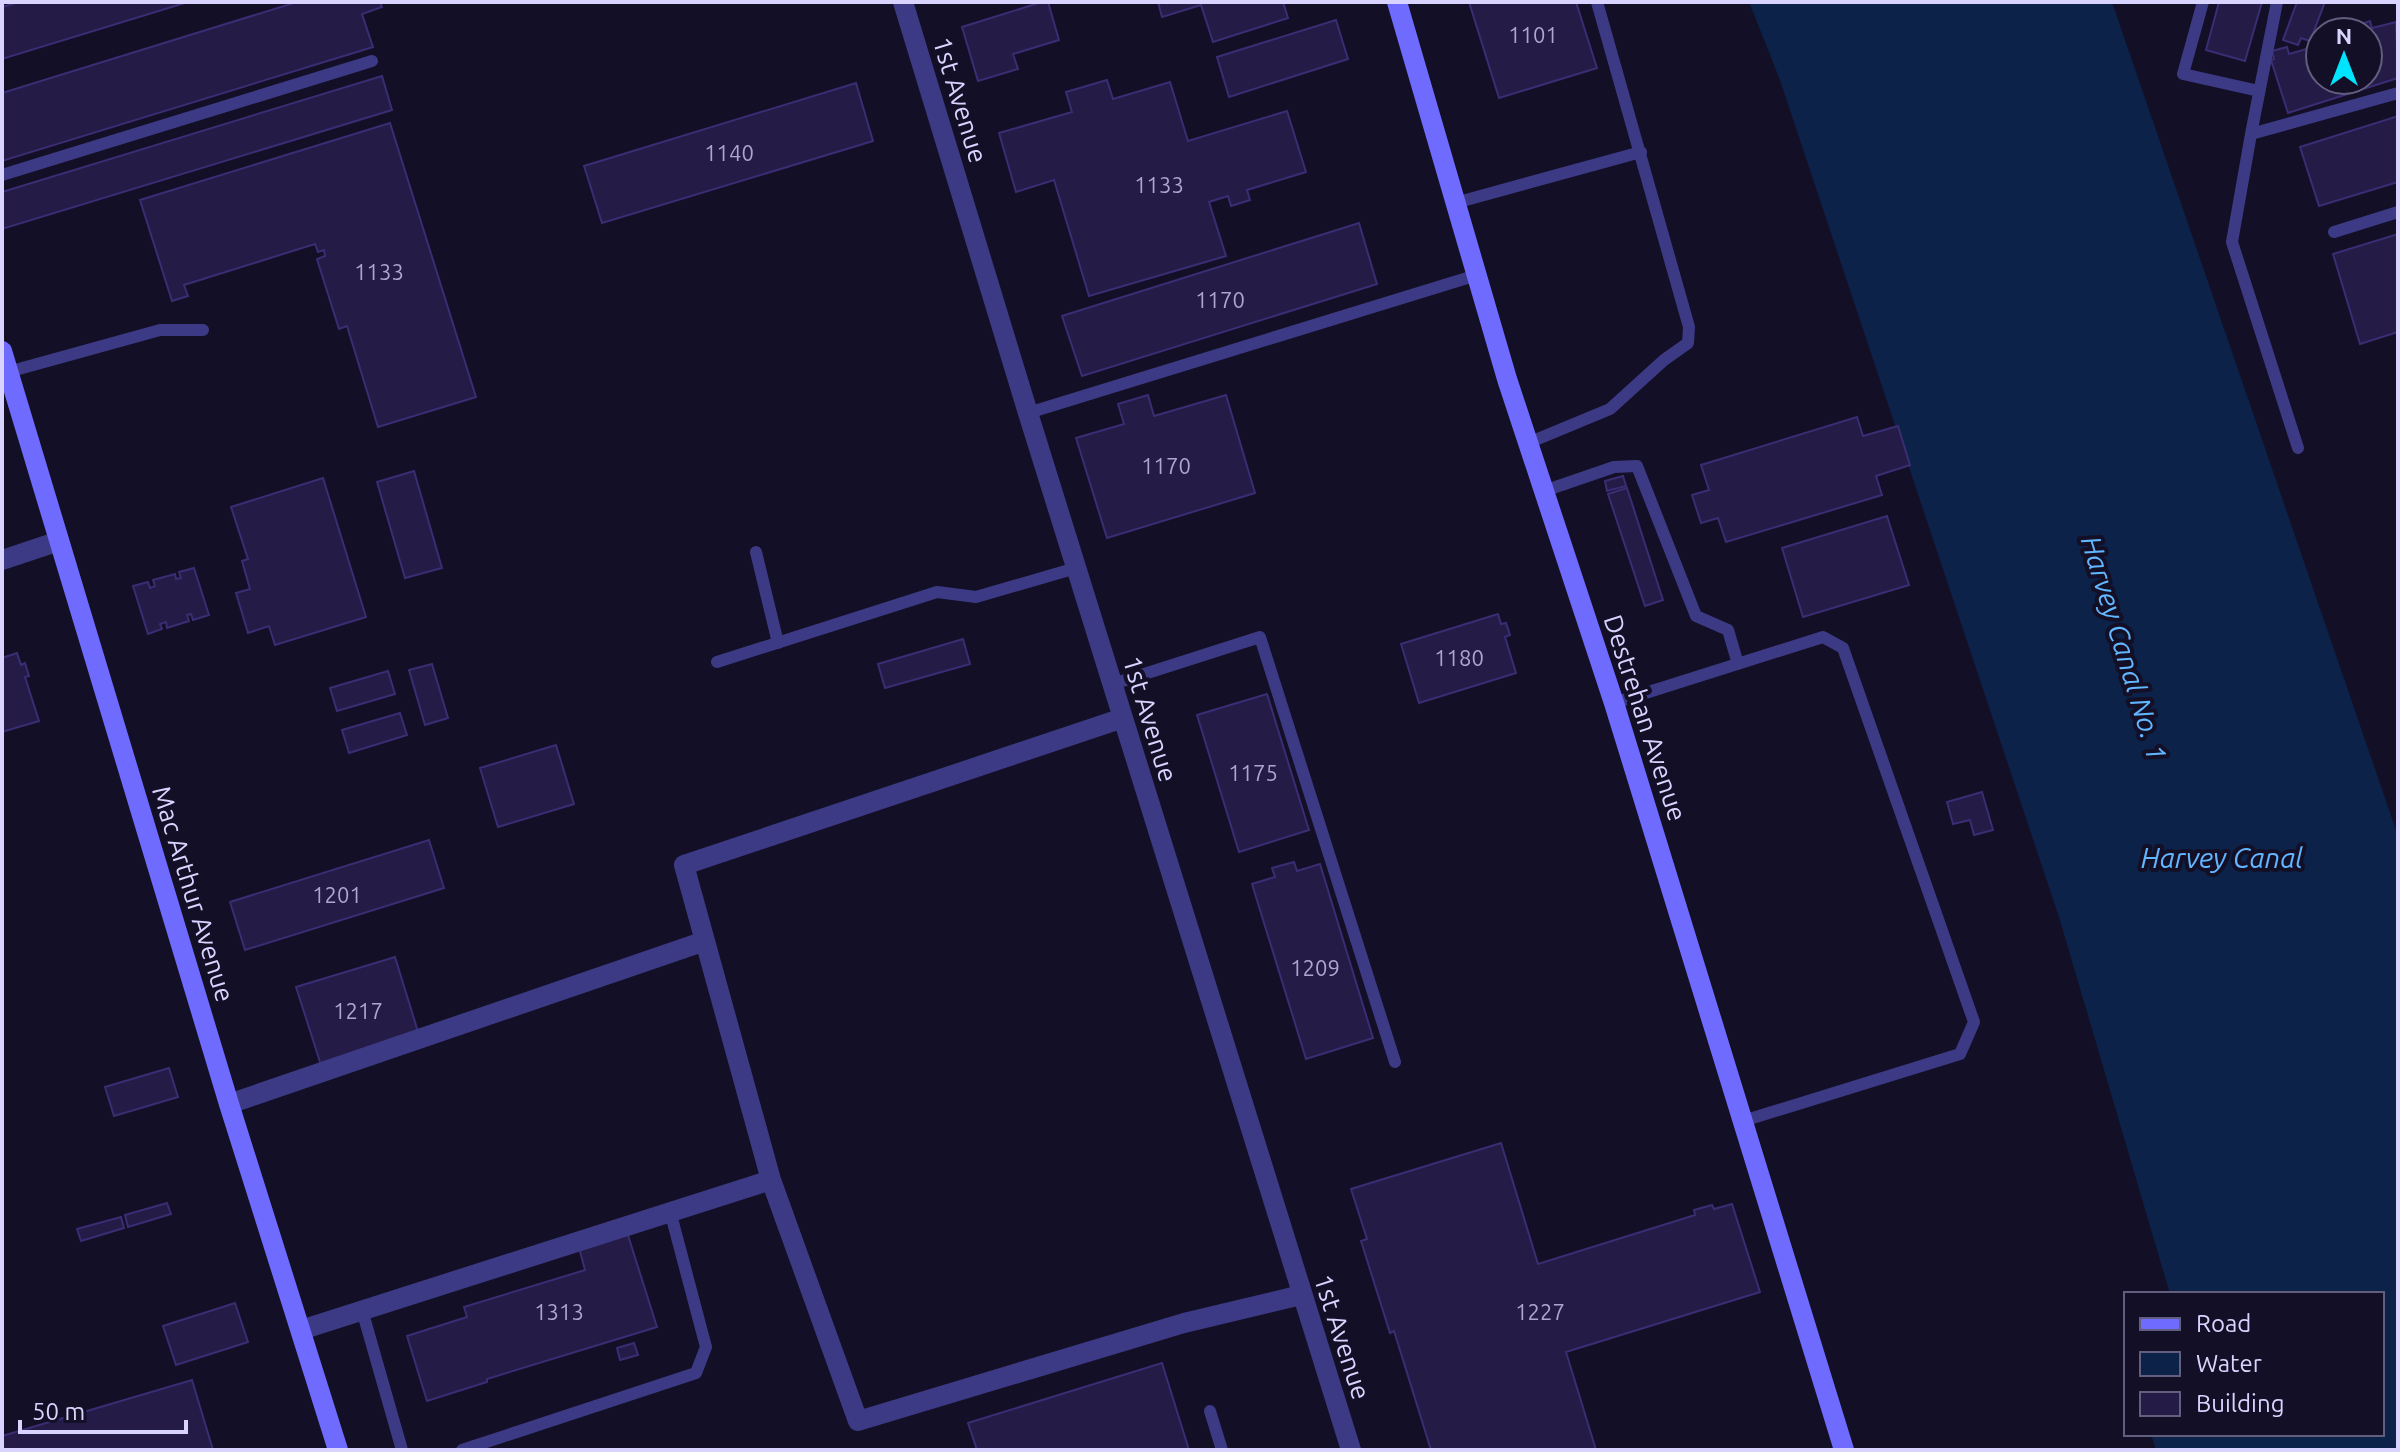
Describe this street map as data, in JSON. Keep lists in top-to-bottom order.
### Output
{
  "streets": {
    "main road": ["Destrehan Avenue", "Mac Arthur Avenue"],
    "street": ["1st Avenue"]
  },
  "water": ["Harvey Canal No. 1", "Harvey Canal"],
  "house_numbers": [
    "1101",
    "1140",
    "1133",
    "1133",
    "1170",
    "1170",
    "1180",
    "1175",
    "1201",
    "1209",
    "1217",
    "1313",
    "1227"
  ],
  "legend": ["Road", "Water", "Building"],
  "scale_bar": "50 m",
  "north": "top"
}
